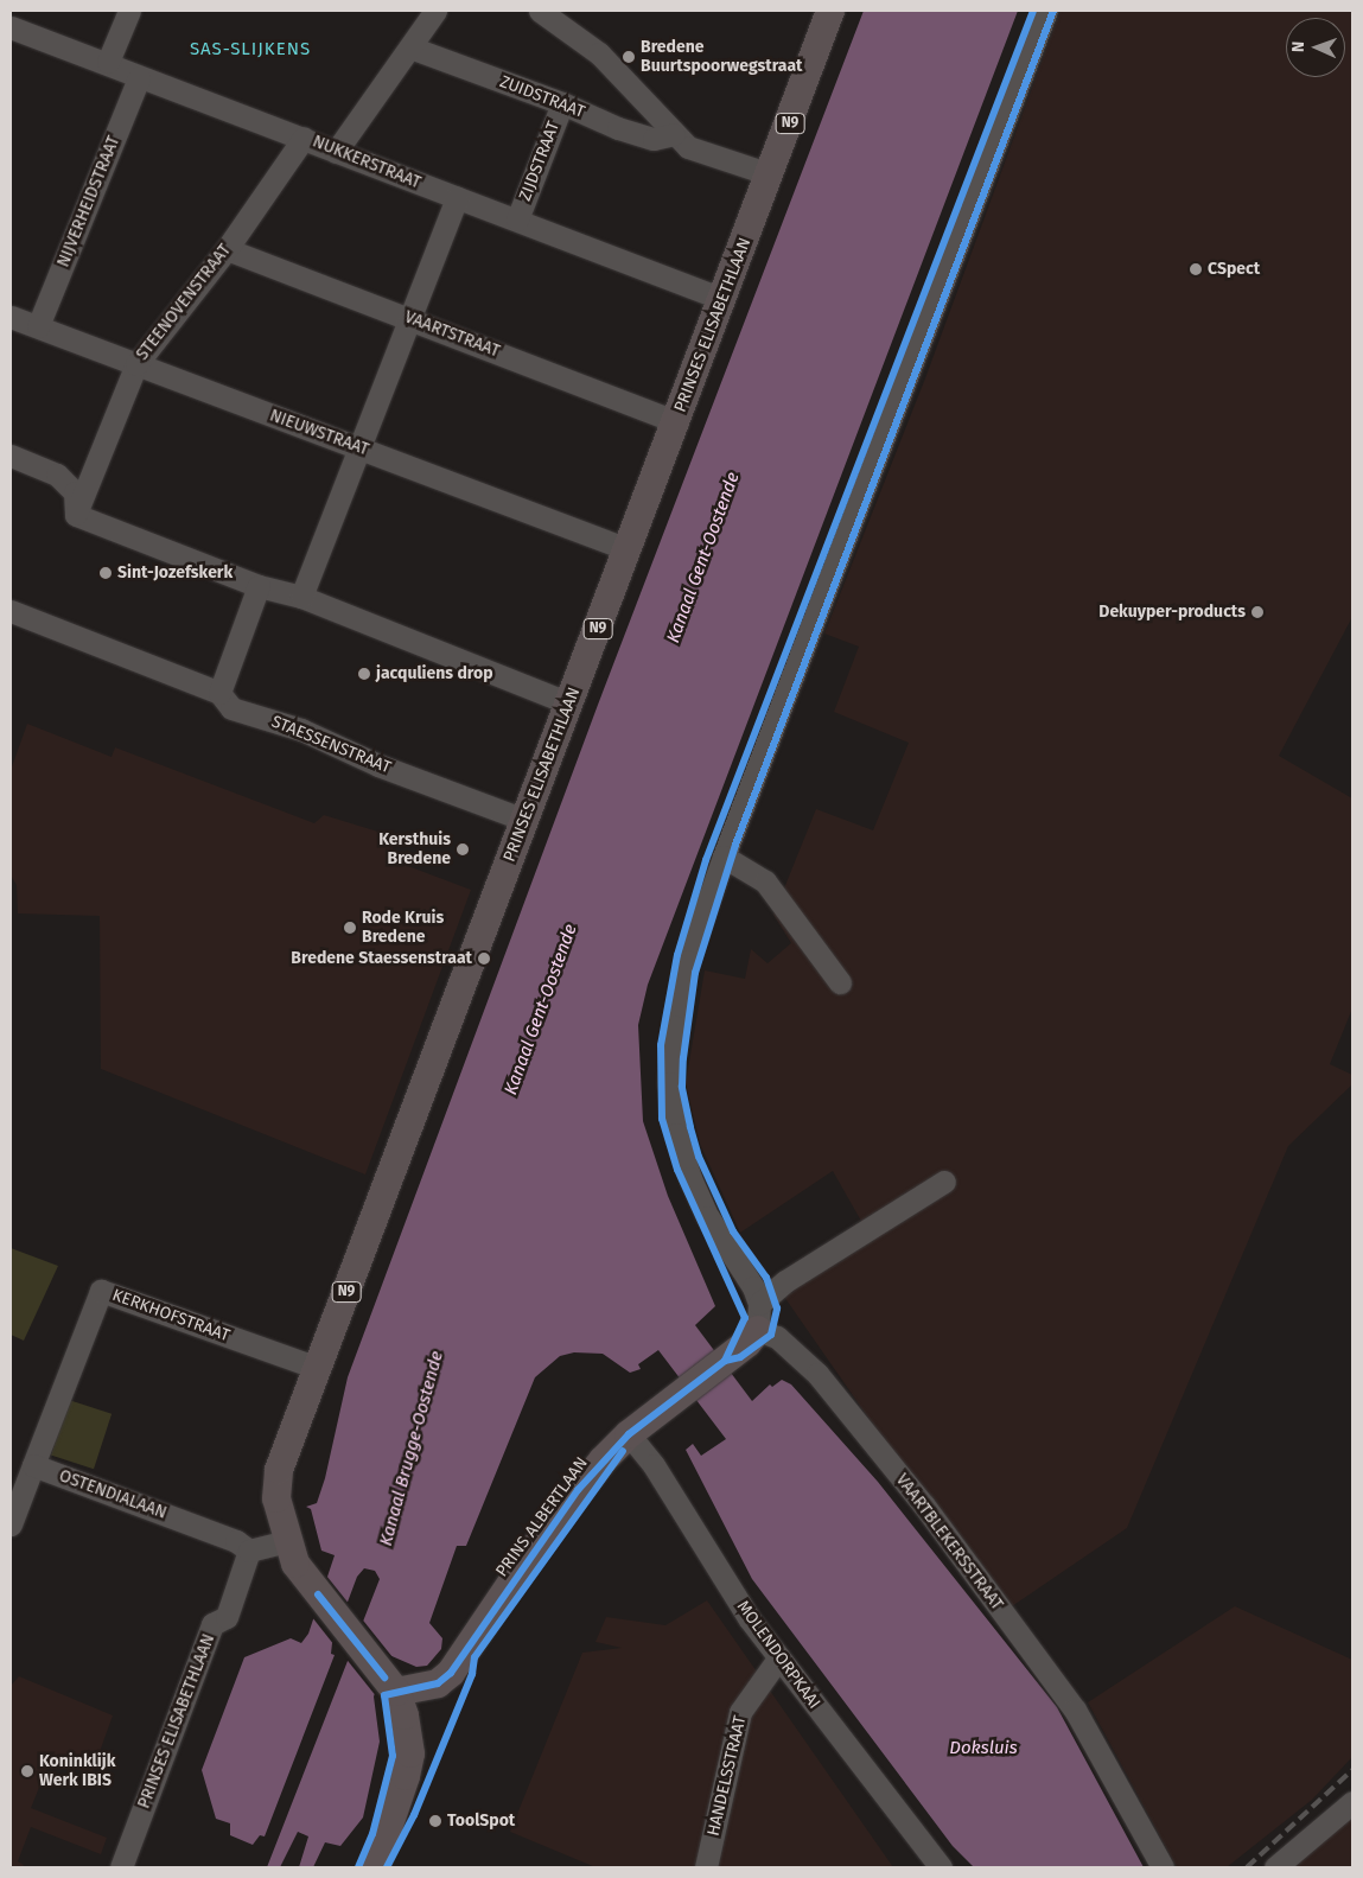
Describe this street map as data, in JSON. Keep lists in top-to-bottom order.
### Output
{
  "streets": {
    "main road": ["N9", "PRINSES ELISABETHLAAN", "PRINS ALBERTLAAN"],
    "street": [
      "ZUIDSTRAAT",
      "ZIJDSTRAAT",
      "NUKKERSTRAAT",
      "NIJVERHEIDSTRAAT",
      "STEENOVENSTRAAT",
      "VAARTSTRAAT",
      "NIEUWSTRAAT",
      "STAESSENSTRAAT",
      "KERKHOFSTRAAT",
      "OSTENDIALAAN",
      "VAARTBLEKERSSTRAAT",
      "MOLENDORPKAAI",
      "HANDELSSTRAAT"
    ]
  },
  "crossings": [
    ["ZUIDSTRAAT", "ZIJDSTRAAT"],
    ["N9", "PRINSES ELISABETHLAAN"],
    ["N9", "PRINS ALBERTLAAN"],
    ["ZIJDSTRAAT", "NUKKERSTRAAT"],
    ["NUKKERSTRAAT", "NIJVERHEIDSTRAAT"],
    ["NUKKERSTRAAT", "STEENOVENSTRAAT"],
    ["NUKKERSTRAAT", "PRINSES ELISABETHLAAN"],
    ["NIJVERHEIDSTRAAT", "NIEUWSTRAAT"],
    ["STEENOVENSTRAAT", "VAARTSTRAAT"],
    ["STEENOVENSTRAAT", "NIEUWSTRAAT"],
    ["PRINSES ELISABETHLAAN", "VAARTSTRAAT"],
    ["PRINSES ELISABETHLAAN", "NIEUWSTRAAT"],
    ["PRINSES ELISABETHLAAN", "STAESSENSTRAAT"],
    ["PRINSES ELISABETHLAAN", "KERKHOFSTRAAT"],
    ["PRINSES ELISABETHLAAN", "OSTENDIALAAN"],
    ["PRINSES ELISABETHLAAN", "PRINS ALBERTLAAN"],
    ["KERKHOFSTRAAT", "OSTENDIALAAN"],
    ["PRINS ALBERTLAAN", "VAARTBLEKERSSTRAAT"],
    ["PRINS ALBERTLAAN", "MOLENDORPKAAI"],
    ["MOLENDORPKAAI", "HANDELSSTRAAT"]
  ],
  "districts": ["SAS-SLIJKENS"],
  "water": ["Kanaal Gent-Oostende", "Kanaal Brugge-Oostende", "Doksluis"],
  "places": [
    "Bredene Buurtspoorwegstraat",
    "CSpect",
    "Sint-Jozefskerk",
    "Dekuyper-products",
    "jacquliens drop",
    "Kersthuis Bredene",
    "Rode Kruis Bredene",
    "Bredene Staessenstraat",
    "Koninklijk Werk IBIS",
    "ToolSpot"
  ],
  "north": "left"
}
